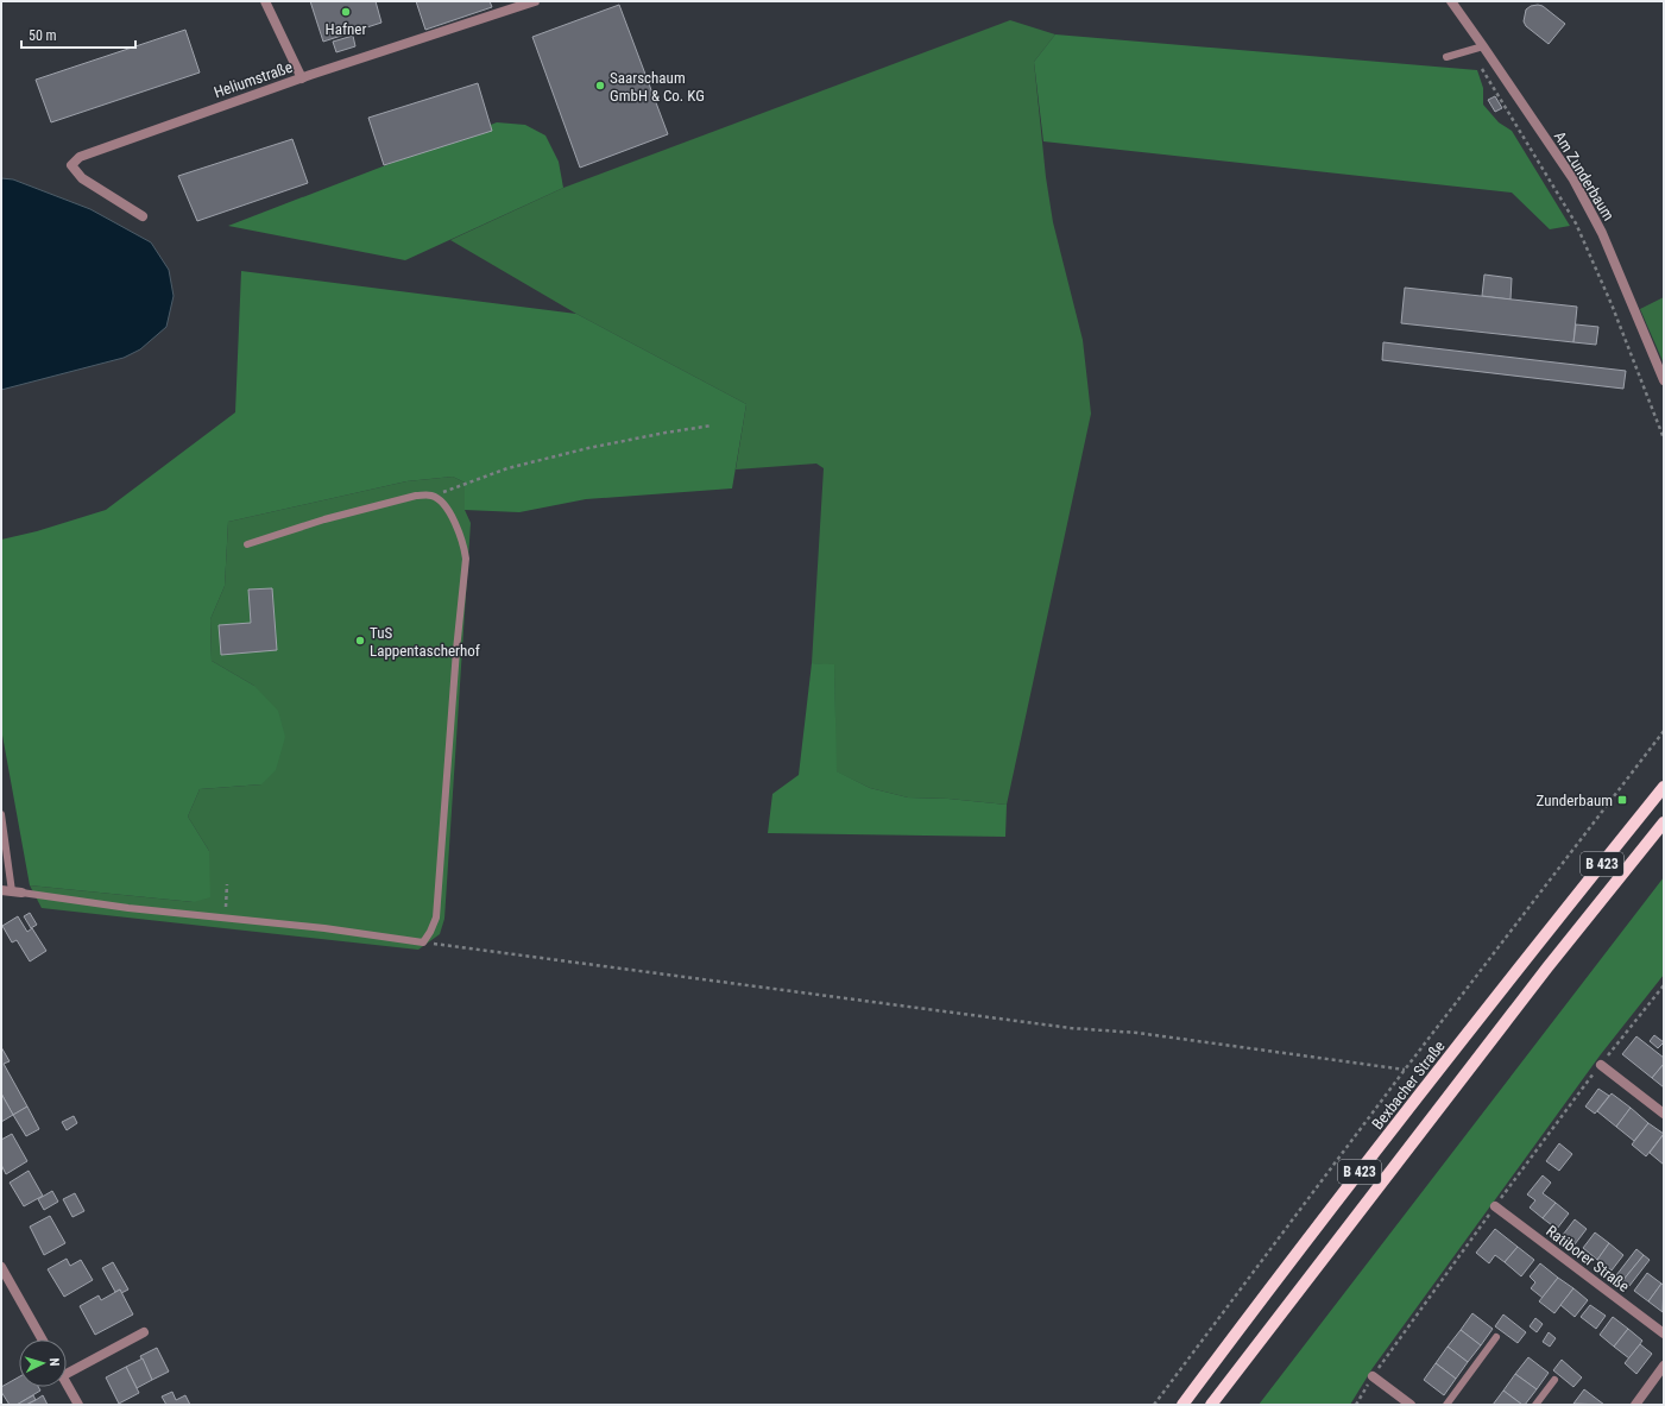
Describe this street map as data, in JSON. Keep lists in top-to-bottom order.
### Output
{
  "streets": {
    "main road": ["B 423", "Bexbacher Straße"],
    "street": ["Heliumstraße", "Am Zunderbaum", "Ratiborer Straße"]
  },
  "places": {
    "other": ["Hafner", "Saarschaum GmbH & Co. KG", "TuS Lappentascherhof"],
    "transit": ["Zunderbaum"]
  },
  "scale_bar": "50 m",
  "north": "right"
}
